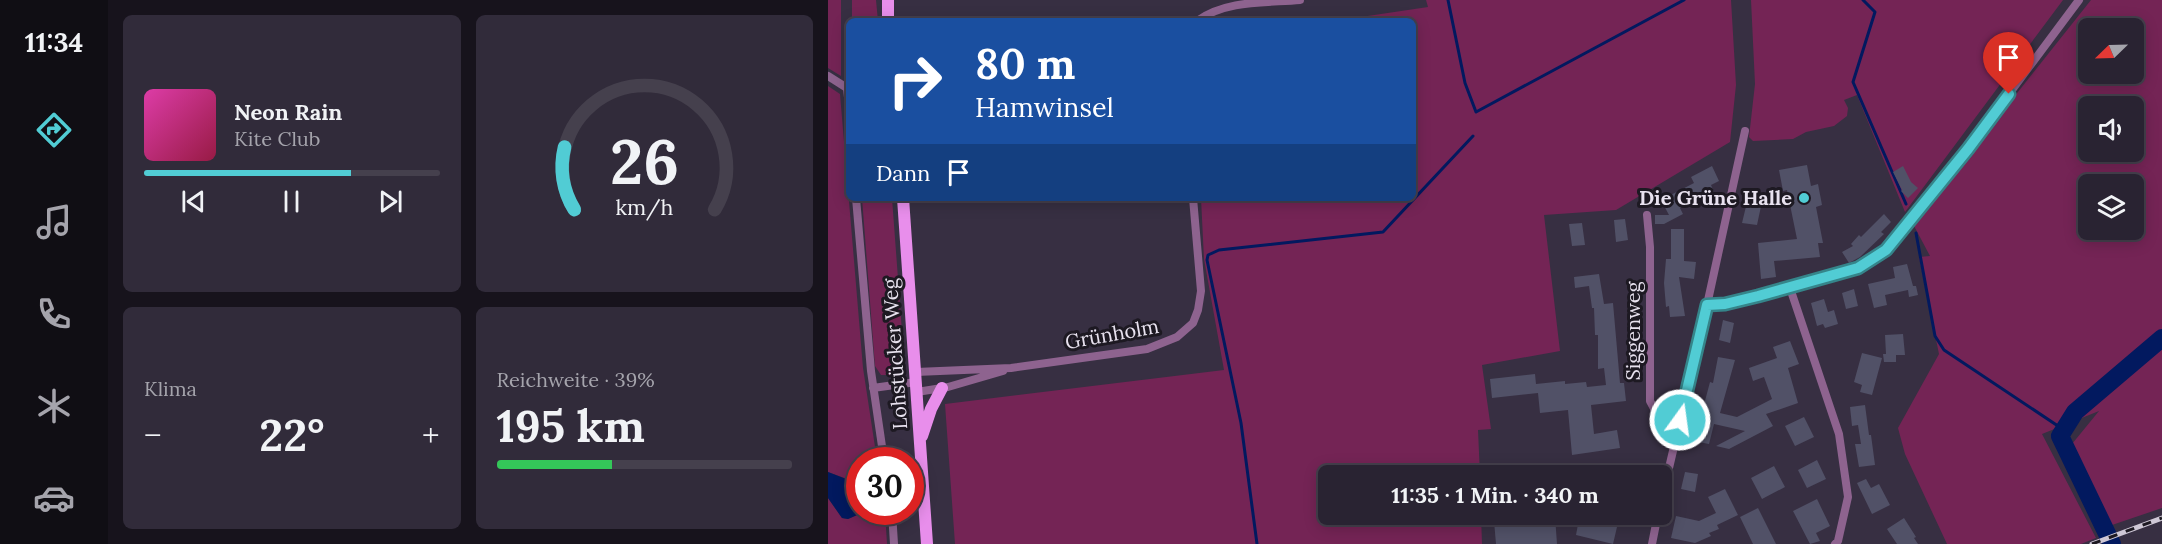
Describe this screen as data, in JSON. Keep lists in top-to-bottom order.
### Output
{
  "streets": {
    "main road": ["Lohstücker Weg"],
    "street": ["Siggenweg", "Grünholm"]
  },
  "crossings": [
    ["Grünholm", "Lohstücker Weg"]
  ],
  "places": ["Die Grüne Halle"],
  "north": "bottom left",
  "page": {
    "tabs": "11:34",
    "turn": ["80 m", "Hamwinsel"],
    "song": ["Neon Rain", "Kite Club"],
    "then": "Dann",
    "tile": [
      "Klima",
      ["Reichweite · 39%", "195 km"]
    ],
    "heat": ["−", "22°", "+"],
    "limit": "30",
    "trip": "11:35 · 1 Min. · 340 m",
    "gauge": ["26", "km/h"]
  }
}
